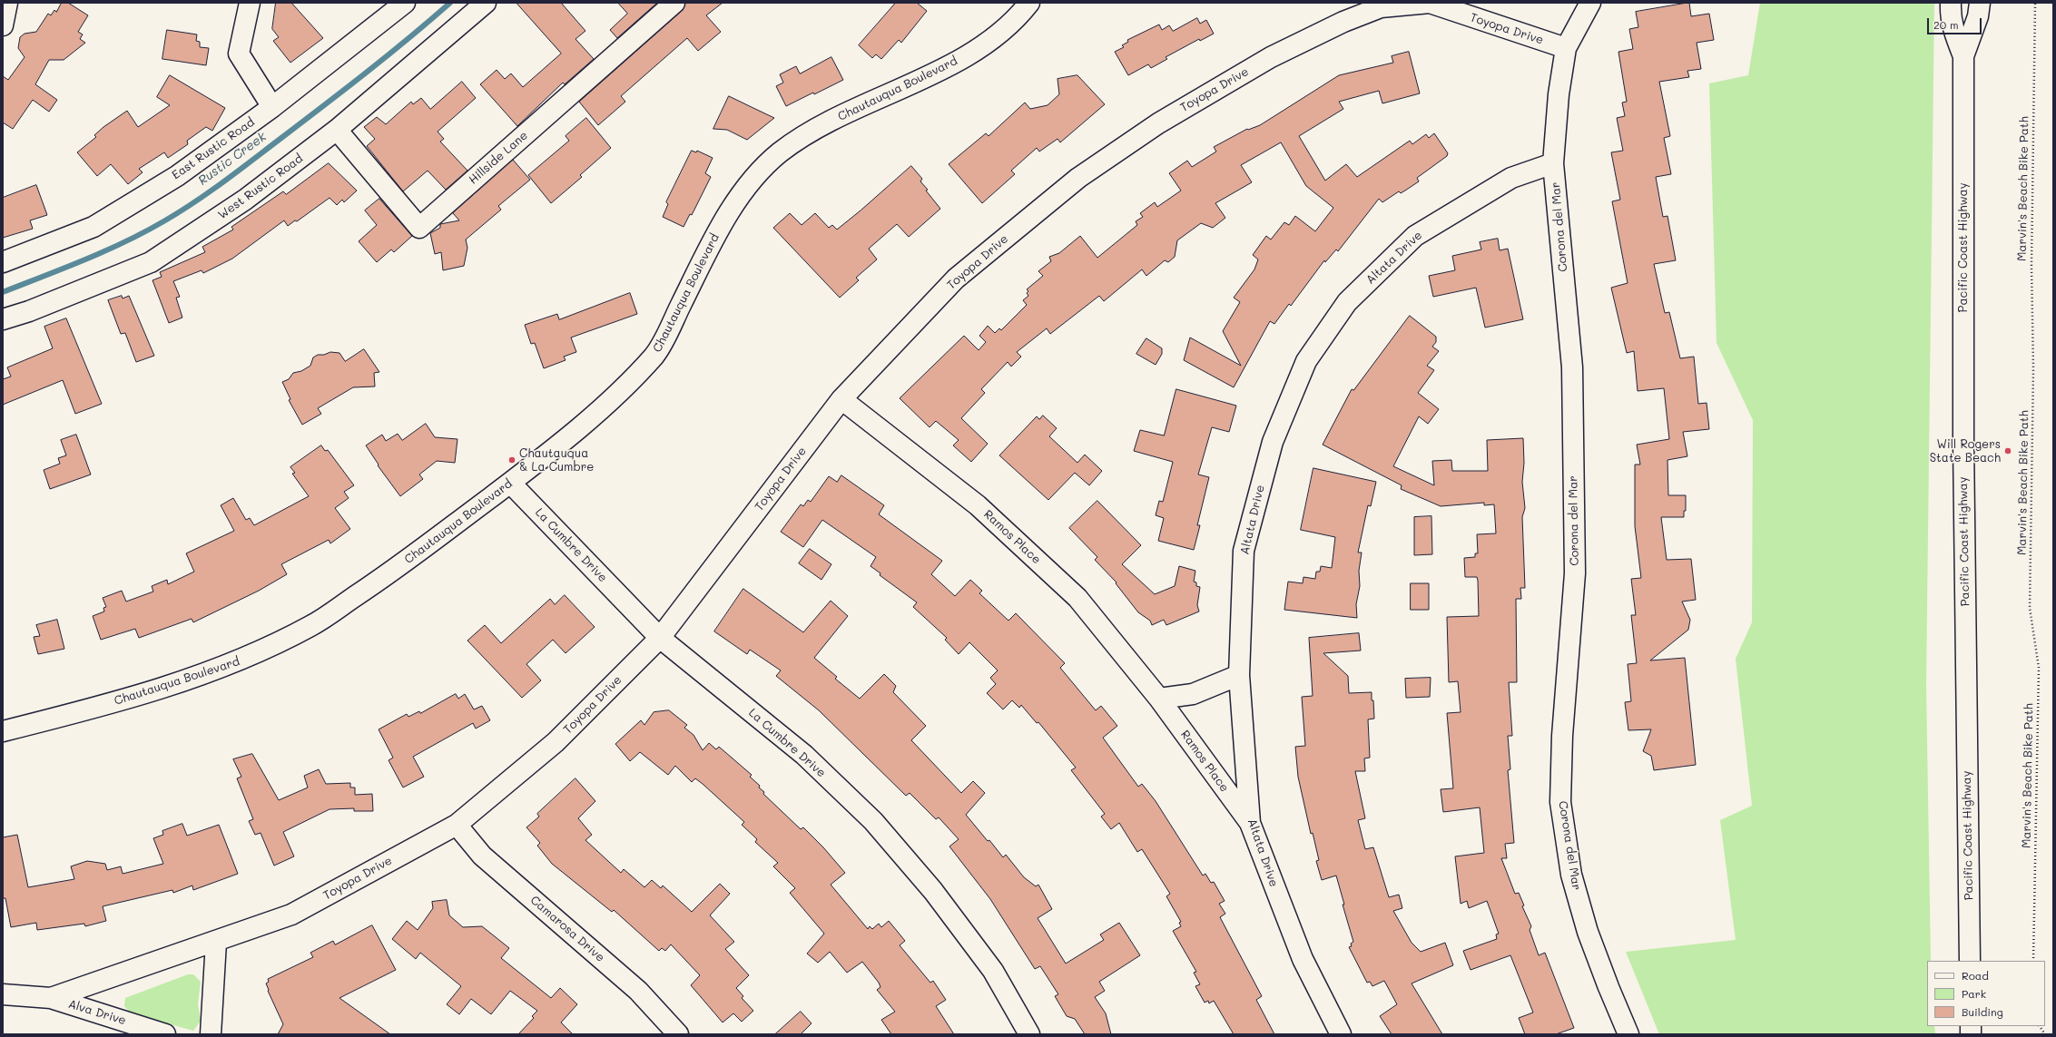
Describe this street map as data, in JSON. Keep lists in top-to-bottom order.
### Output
{
  "streets": {
    "main road": [
      "Toyopa Drive",
      "Chautauqua Boulevard",
      "East Rustic Road",
      "Hillside Lane",
      "West Rustic Road",
      "Corona del Mar",
      "Pacific Coast Highway",
      "Altata Drive",
      "Ramos Place",
      "La Cumbre Drive",
      "Camarosa Drive",
      "Alva Drive"
    ],
    "path": ["Marvin's Beach Bike Path"]
  },
  "crossings": [
    ["Toyopa Drive", "Corona del Mar"],
    ["Toyopa Drive", "Ramos Place"],
    ["Toyopa Drive", "La Cumbre Drive"],
    ["Toyopa Drive", "Camarosa Drive"],
    ["Toyopa Drive", "Alva Drive"],
    ["Chautauqua Boulevard", "La Cumbre Drive"],
    ["Hillside Lane", "West Rustic Road"],
    ["Corona del Mar", "Altata Drive"],
    ["Altata Drive", "Ramos Place"]
  ],
  "water": ["Rustic Creek"],
  "places": ["Will Rogers State Beach", "Chautauqua & La Cumbre"],
  "legend": ["Road", "Park", "Building"],
  "scale_bar": "20 m"
}
